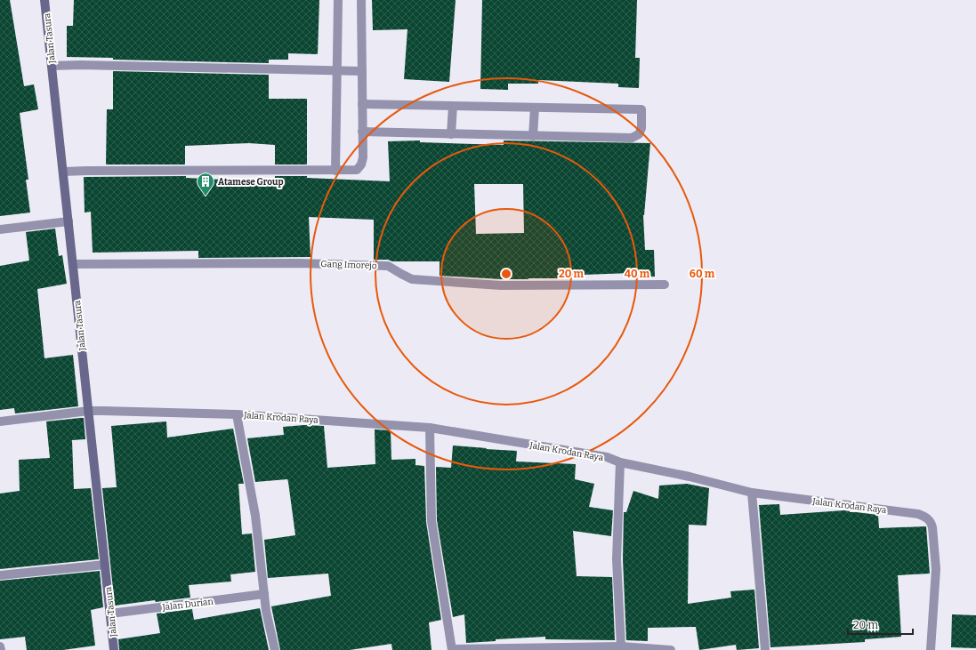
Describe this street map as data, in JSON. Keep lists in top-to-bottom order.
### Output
{
  "streets": {
    "street": [
      "Jalan Tasura",
      "Gang Imorejo",
      "Jalan Krodan Raya",
      "Jalan Durian"
    ]
  },
  "crossings": [
    ["Jalan Tasura", "Gang Imorejo"],
    ["Jalan Tasura", "Jalan Krodan Raya"],
    ["Jalan Tasura", "Jalan Durian"]
  ],
  "places": {
    "building": ["Atamese Group"]
  },
  "scale_bar": "20 m",
  "rings": ["20 m", "40 m", "60 m"]
}
